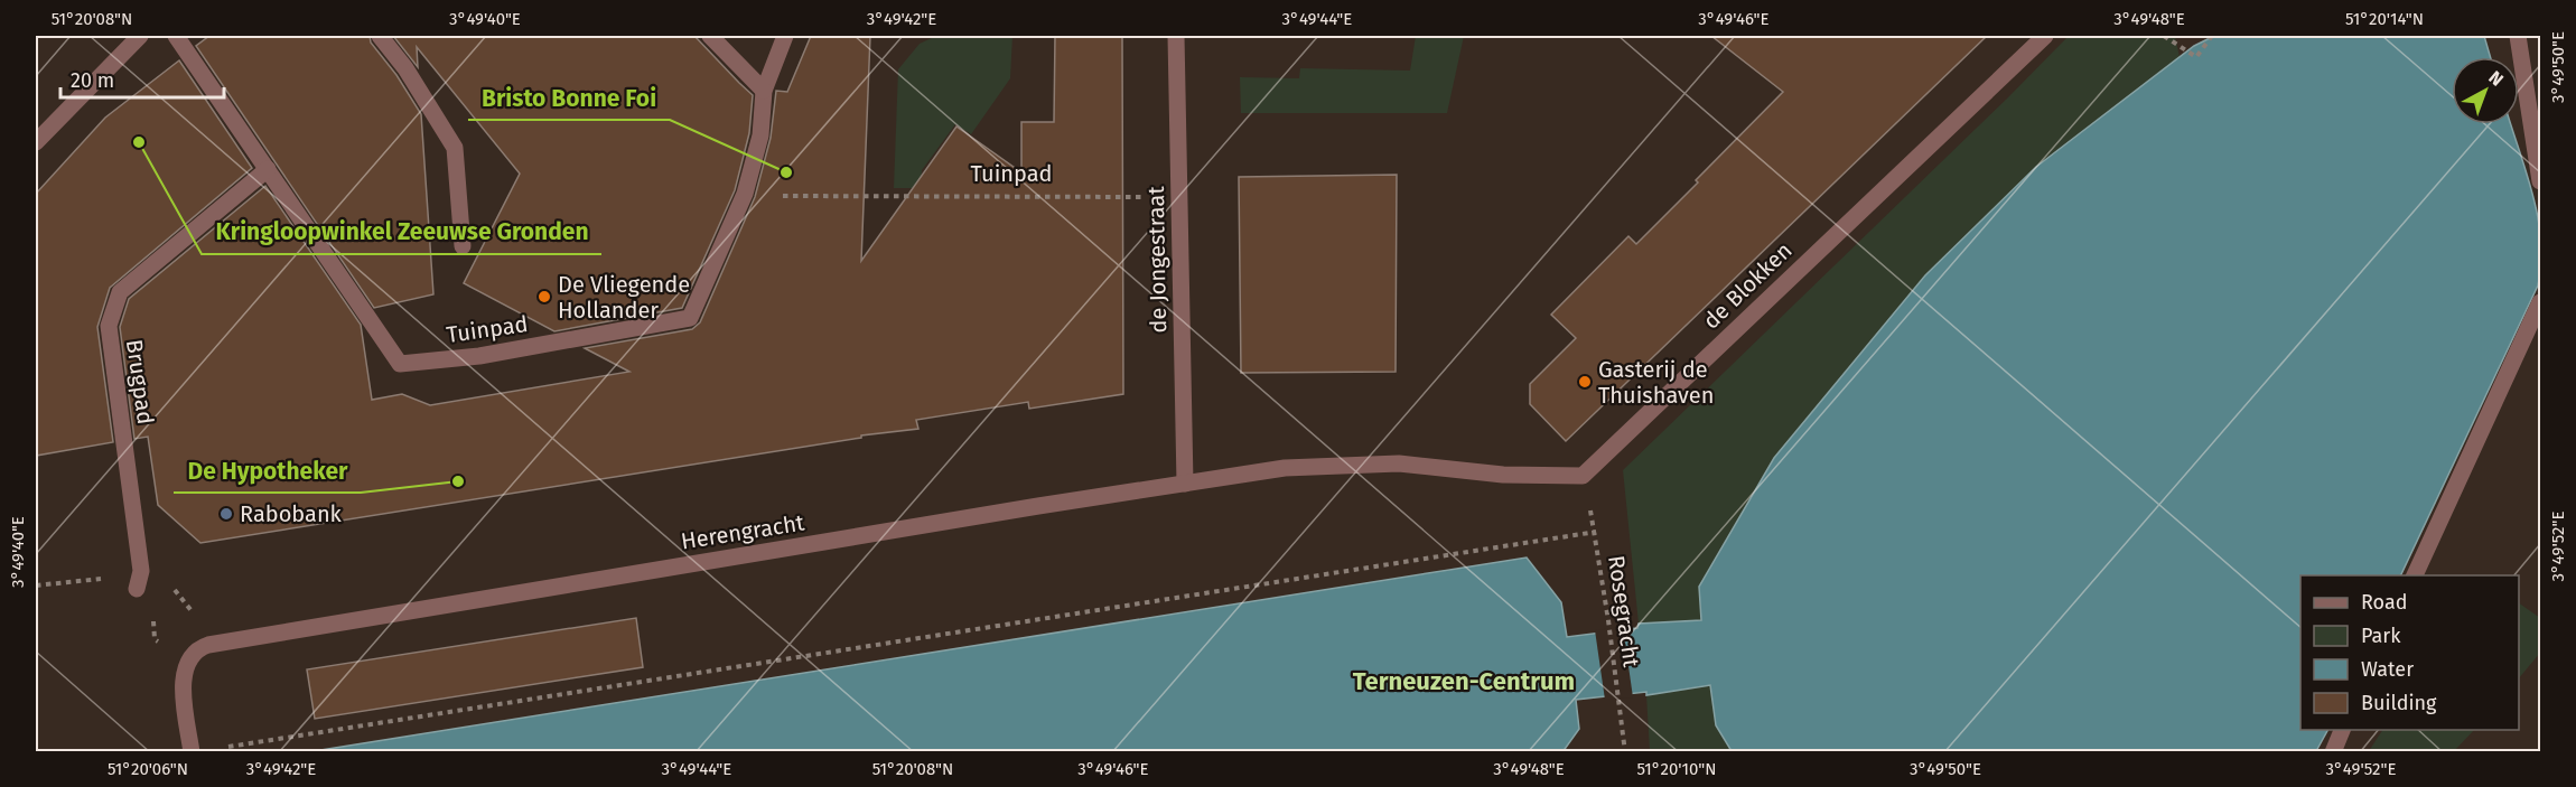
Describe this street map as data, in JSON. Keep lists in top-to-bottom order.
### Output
{
  "streets": {
    "street": [
      "Tuinpad",
      "de Jongestraat",
      "de Blokken",
      "Brugpad",
      "Herengracht"
    ],
    "path": ["Rosegracht"]
  },
  "crossings": [
    ["Tuinpad", "de Jongestraat"],
    ["Tuinpad", "Brugpad"],
    ["de Jongestraat", "Herengracht"],
    ["de Blokken", "Herengracht"],
    ["de Blokken", "Rosegracht"],
    ["Herengracht", "Rosegracht"]
  ],
  "districts": ["Terneuzen-Centrum"],
  "places": [
    "Kringloopwinkel Zeeuwse Gronden",
    "Bristo Bonne Foi",
    "De Vliegende Hollander",
    "Gasterij de Thuishaven",
    "De Hypotheker",
    "Rabobank"
  ],
  "legend": [
    "Road",
    "Park",
    "Water",
    "Building"
  ],
  "scale_bar": "20 m",
  "north": "top right",
  "coordinates": [
    "51°20'08\"N",
    "3°49'40\"E",
    "3°49'42\"E",
    "3°49'44\"E",
    "3°49'46\"E",
    "3°49'48\"E",
    "51°20'14\"N",
    "3°49'50\"E",
    "3°49'52\"E",
    "51°20'06\"N",
    "51°20'10\"N"
  ]
}
